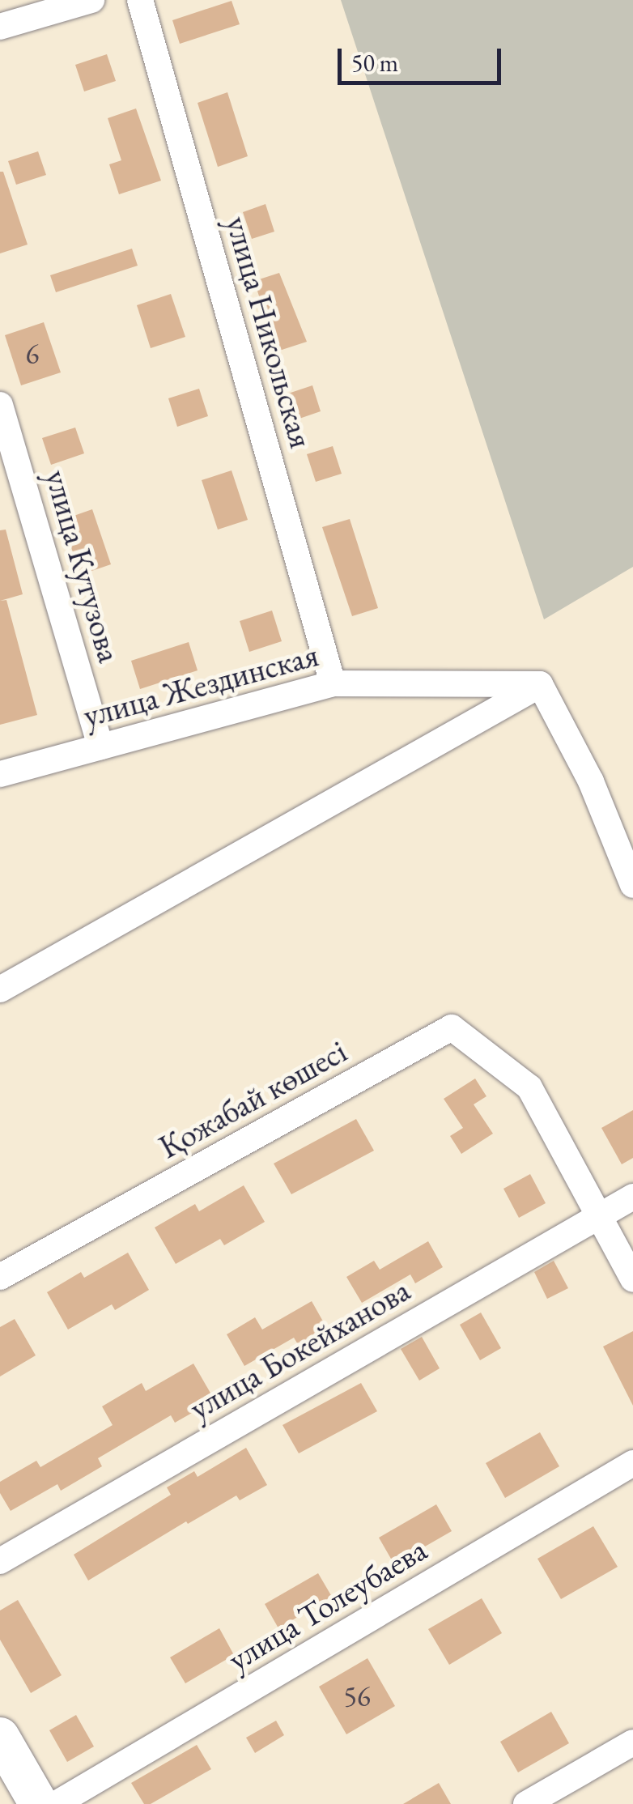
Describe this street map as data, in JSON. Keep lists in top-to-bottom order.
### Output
{
  "streets": {
    "street": [
      "улица Никольская",
      "улица Кутузова",
      "улица Жездинская",
      "Қожабай көшесі",
      "улица Бокейханова",
      "улица Толеубаева"
    ]
  },
  "crossings": [
    ["улица Никольская", "улица Жездинская"],
    ["улица Кутузова", "улица Жездинская"],
    ["Қожабай көшесі", "улица Бокейханова"]
  ],
  "house_numbers": ["6", "56"],
  "scale_bar": "50 m"
}
